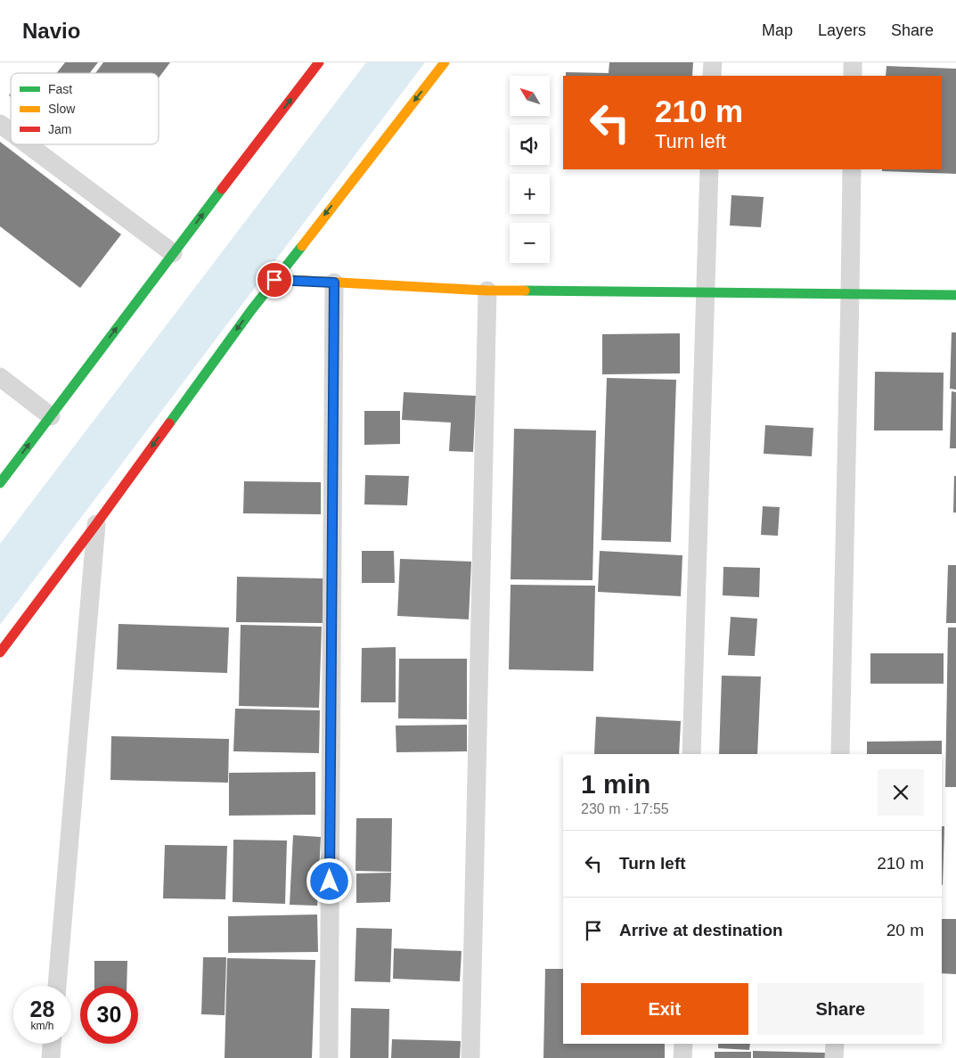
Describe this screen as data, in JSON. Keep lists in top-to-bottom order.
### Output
{
  "legend": ["Fast", "Slow", "Jam"],
  "north": "top left",
  "page": {
    "header": "Navio",
    "nav": ["Map", "Layers", "Share"],
    "map_buttons": ["+", "−"],
    "turn": ["210 m", "Turn left"],
    "heading": ["1 min", "230 m · 17:55"],
    "list": [
      {
        "name": "Turn left",
        "value": "210 m"
      },
      {
        "name": "Arrive at destination",
        "value": "20 m"
      }
    ],
    "buttons": ["Exit", "Share"],
    "speed": "28 km/h",
    "limit": "30"
  }
}
